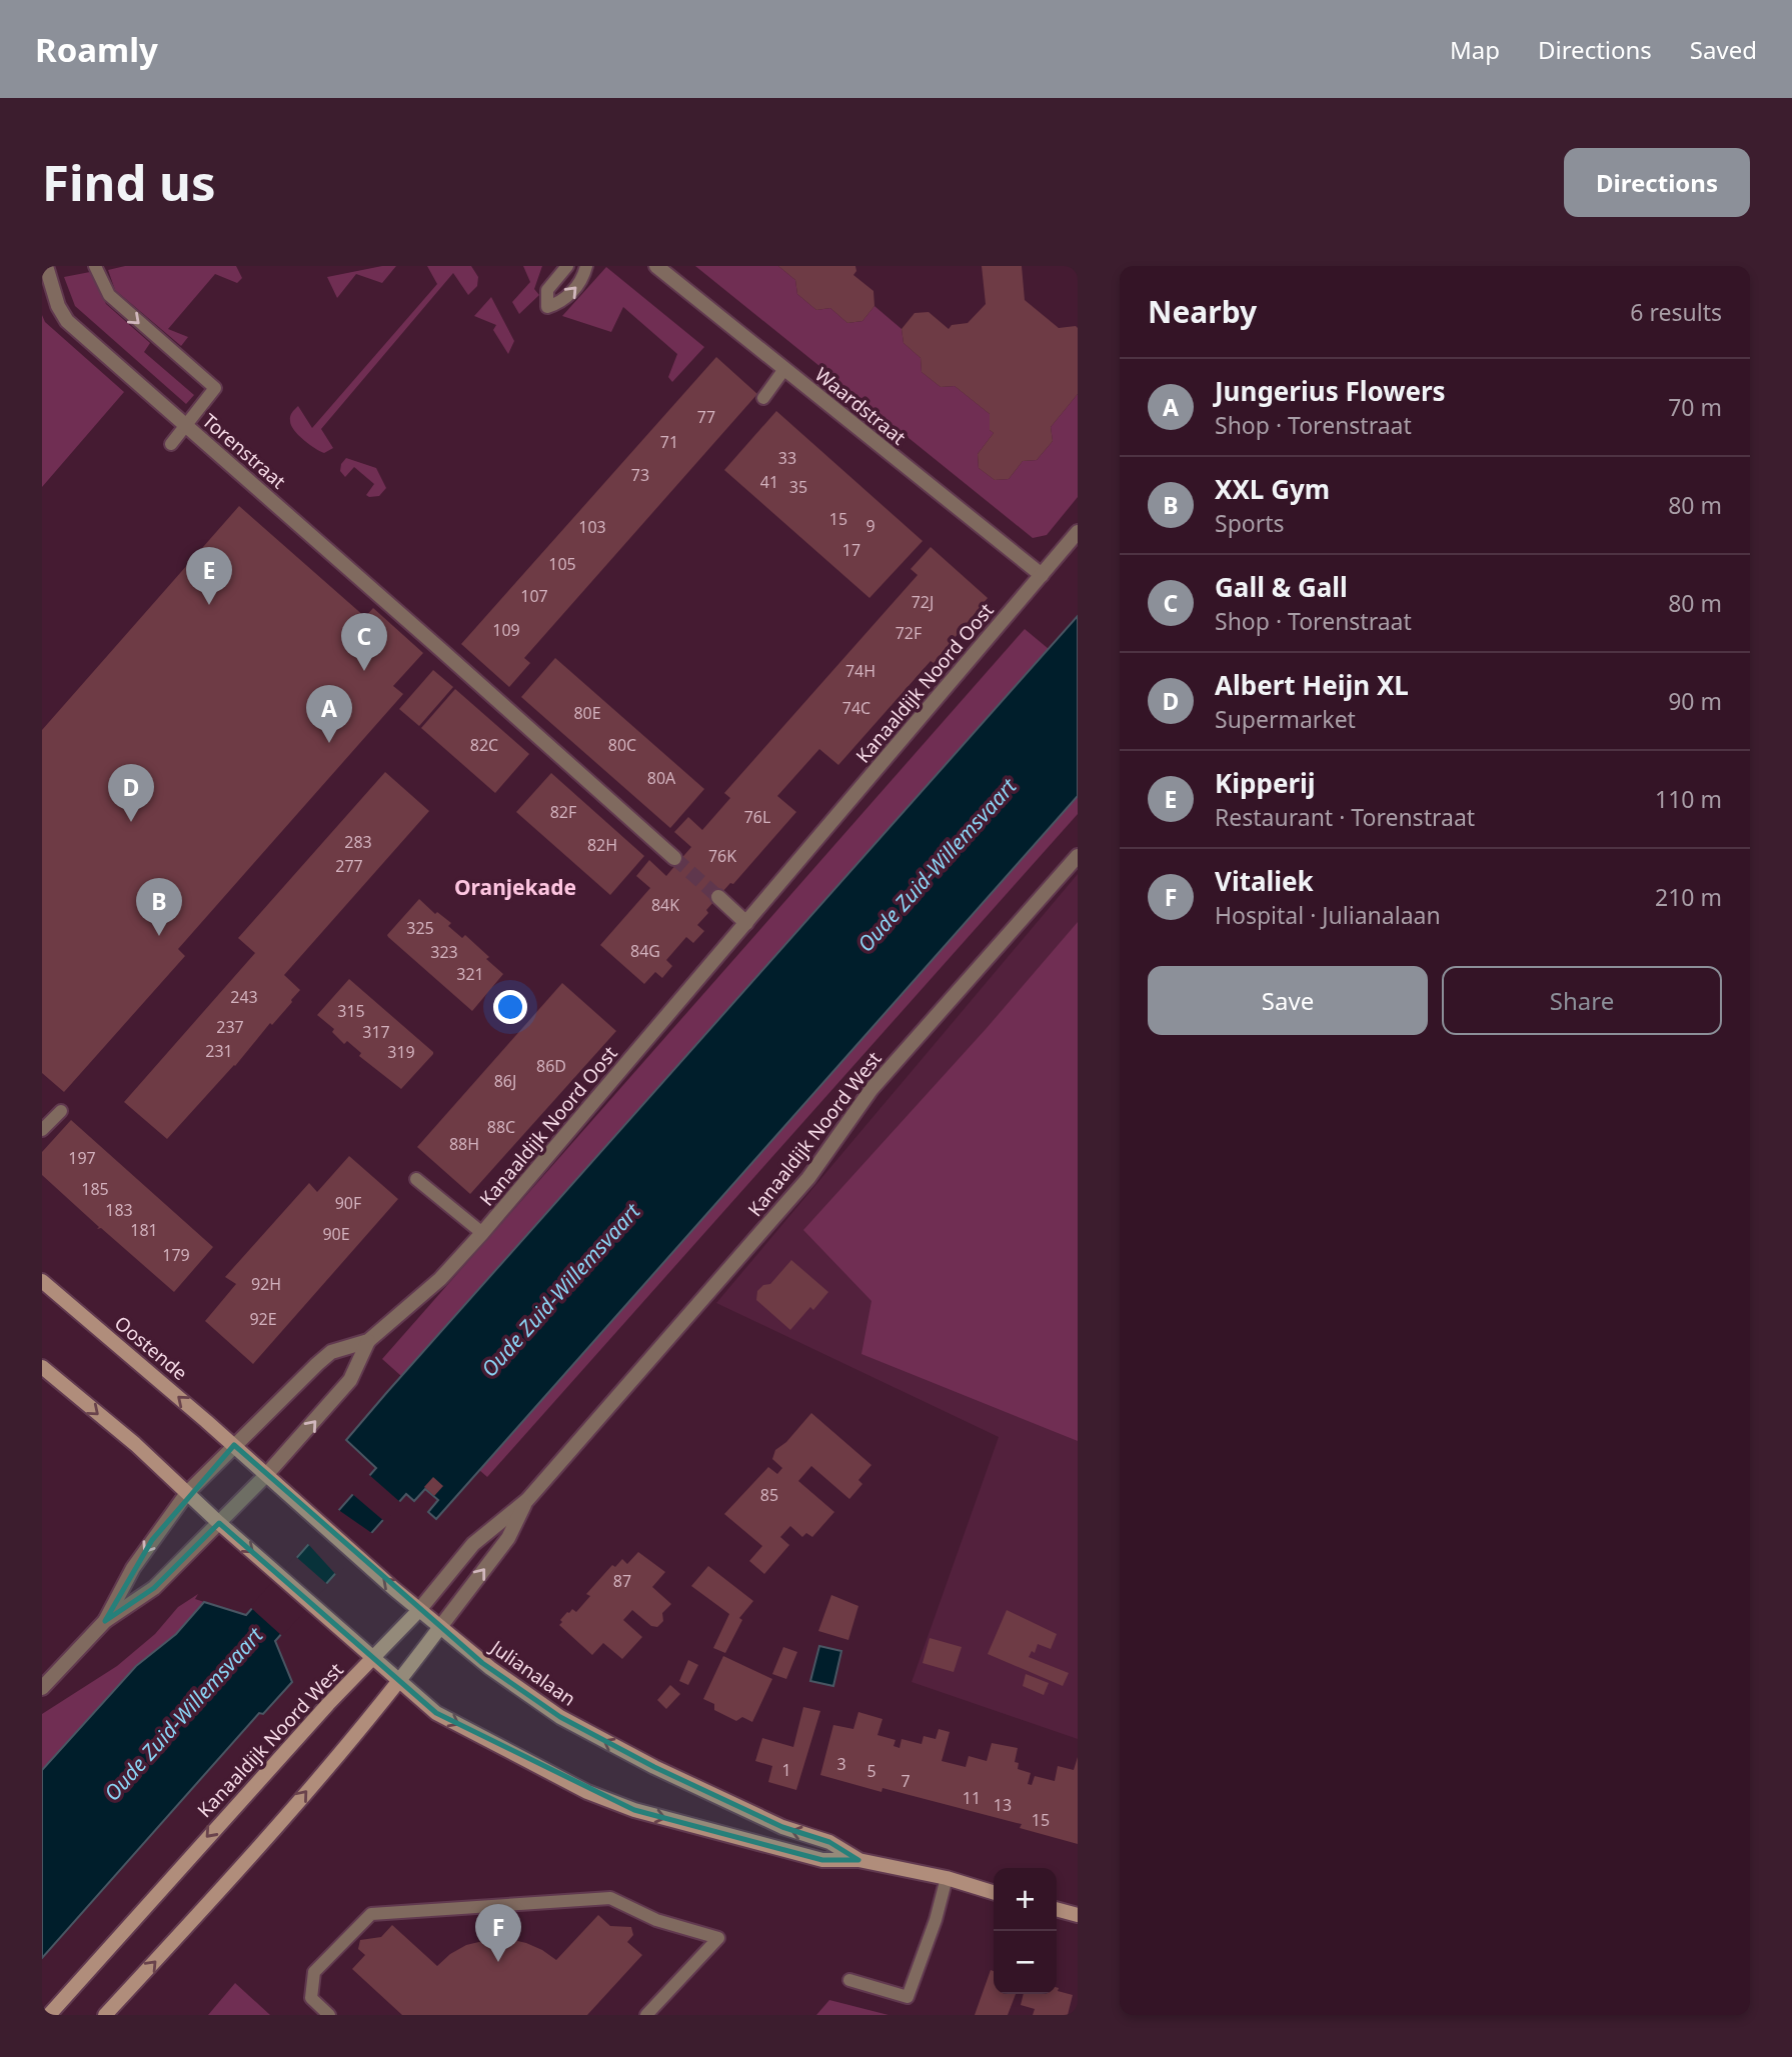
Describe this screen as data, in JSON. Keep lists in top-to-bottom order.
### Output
{
  "streets": {
    "main road": ["Kanaaldijk Noord West", "Oostende", "Julianalaan"],
    "street": ["Waardstraat", "Torenstraat", "Kanaaldijk Noord Oost"]
  },
  "crossings": [
    ["Waardstraat", "Kanaaldijk Noord Oost"],
    ["Kanaaldijk Noord Oost", "Oostende"],
    ["Kanaaldijk Noord Oost", "Julianalaan"],
    ["Kanaaldijk Noord West", "Julianalaan"],
    ["Oostende", "Julianalaan"]
  ],
  "districts": ["Oranjekade"],
  "water": ["Oude Zuid-Willemsvaart"],
  "house_numbers": [
    "77",
    "71",
    "33",
    "73",
    "41",
    "35",
    "15",
    "9",
    "103",
    "17",
    "105",
    "107",
    "72J",
    "109",
    "72F",
    "74H",
    "74C",
    "80E",
    "82C",
    "80C",
    "80A",
    "82F",
    "76L",
    "283",
    "82H",
    "76K",
    "277",
    "84K",
    "325",
    "84G",
    "323",
    "321",
    "243",
    "315",
    "237",
    "317",
    "231",
    "319",
    "86D",
    "86J",
    "88C",
    "88H",
    "197",
    "185",
    "90F",
    "183",
    "181",
    "90E",
    "179",
    "92H",
    "92E",
    "85",
    "87",
    "3",
    "1",
    "5",
    "7",
    "11",
    "13",
    "15"
  ],
  "page": {
    "header": "Roamly",
    "nav": ["Map", "Directions", "Saved"],
    "buttons": [
      "Directions",
      ["Save", "Share"]
    ],
    "title": "Find us",
    "heading": ["Nearby", "6 results"],
    "list": [
      {
        "mark": "A",
        "name": "Jungerius Flowers",
        "note": "Shop · Torenstraat",
        "value": "70 m"
      },
      {
        "mark": "B",
        "name": "XXL Gym",
        "note": "Sports",
        "value": "80 m"
      },
      {
        "mark": "C",
        "name": "Gall & Gall",
        "note": "Shop · Torenstraat",
        "value": "80 m"
      },
      {
        "mark": "D",
        "name": "Albert Heijn XL",
        "note": "Supermarket",
        "value": "90 m"
      },
      {
        "mark": "E",
        "name": "Kipperij",
        "note": "Restaurant · Torenstraat",
        "value": "110 m"
      },
      {
        "mark": "F",
        "name": "Vitaliek",
        "note": "Hospital · Julianalaan",
        "value": "210 m"
      }
    ],
    "pins": [
      "E",
      "C",
      "A",
      "D",
      "B",
      "F"
    ],
    "map_buttons": ["+", "−"]
  }
}
